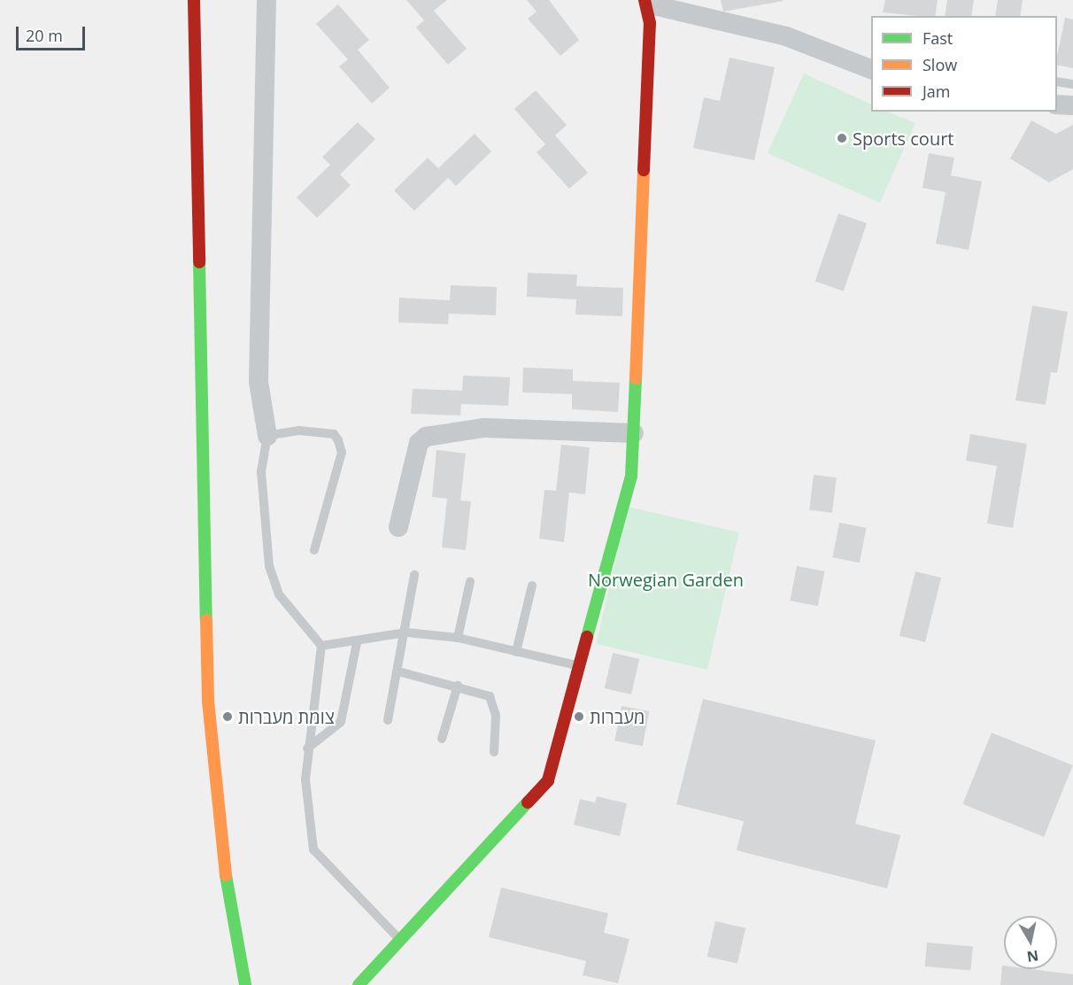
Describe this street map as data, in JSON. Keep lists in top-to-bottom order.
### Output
{
  "parks": ["Norwegian Garden"],
  "places": ["Sports court", "צומת מעברות", "מעברות"],
  "legend": ["Fast", "Slow", "Jam"],
  "scale_bar": "20 m",
  "north": "bottom"
}
